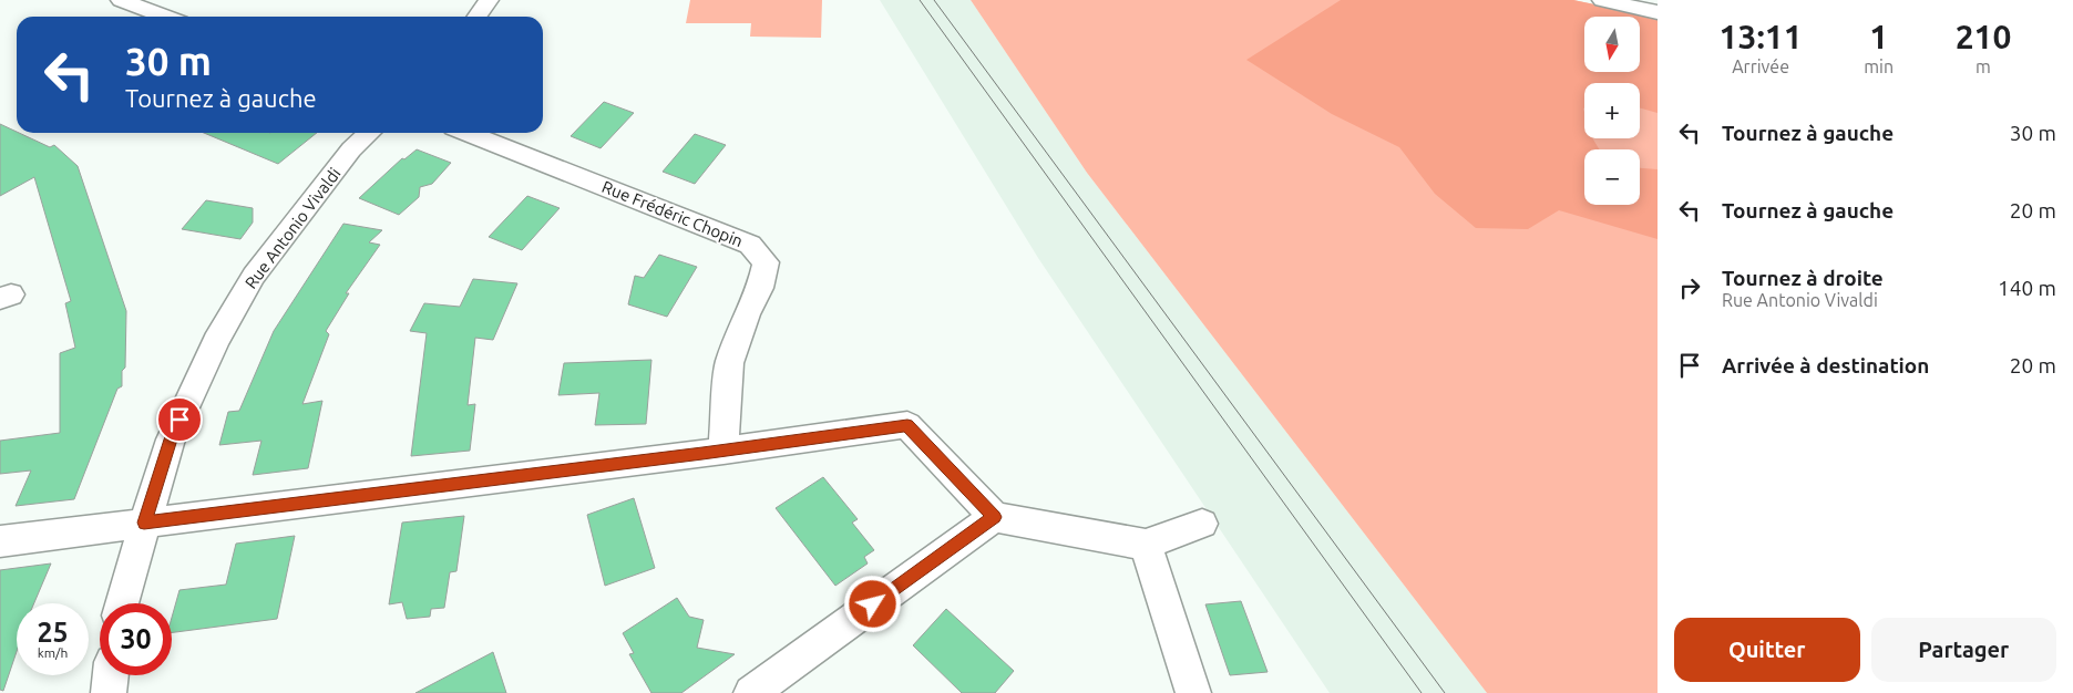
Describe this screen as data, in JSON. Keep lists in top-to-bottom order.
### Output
{
  "streets": {
    "street": ["Rue Frédéric Chopin", "Rue Antonio Vivaldi"]
  },
  "north": "bottom",
  "page": {
    "eta": [
      "13:11",
      "Arrivée",
      "1",
      "min",
      "210",
      "m"
    ],
    "map_buttons": ["+", "−"],
    "turn": ["30 m", "Tournez à gauche"],
    "list": [
      {
        "name": "Tournez à gauche",
        "value": "30 m"
      },
      {
        "name": "Tournez à gauche",
        "value": "20 m"
      },
      {
        "name": "Tournez à droite",
        "note": "Rue Antonio Vivaldi",
        "value": "140 m"
      },
      {
        "name": "Arrivée à destination",
        "value": "20 m"
      }
    ],
    "speed": "25 km/h",
    "limit": "30",
    "buttons": ["Quitter", "Partager"]
  }
}
